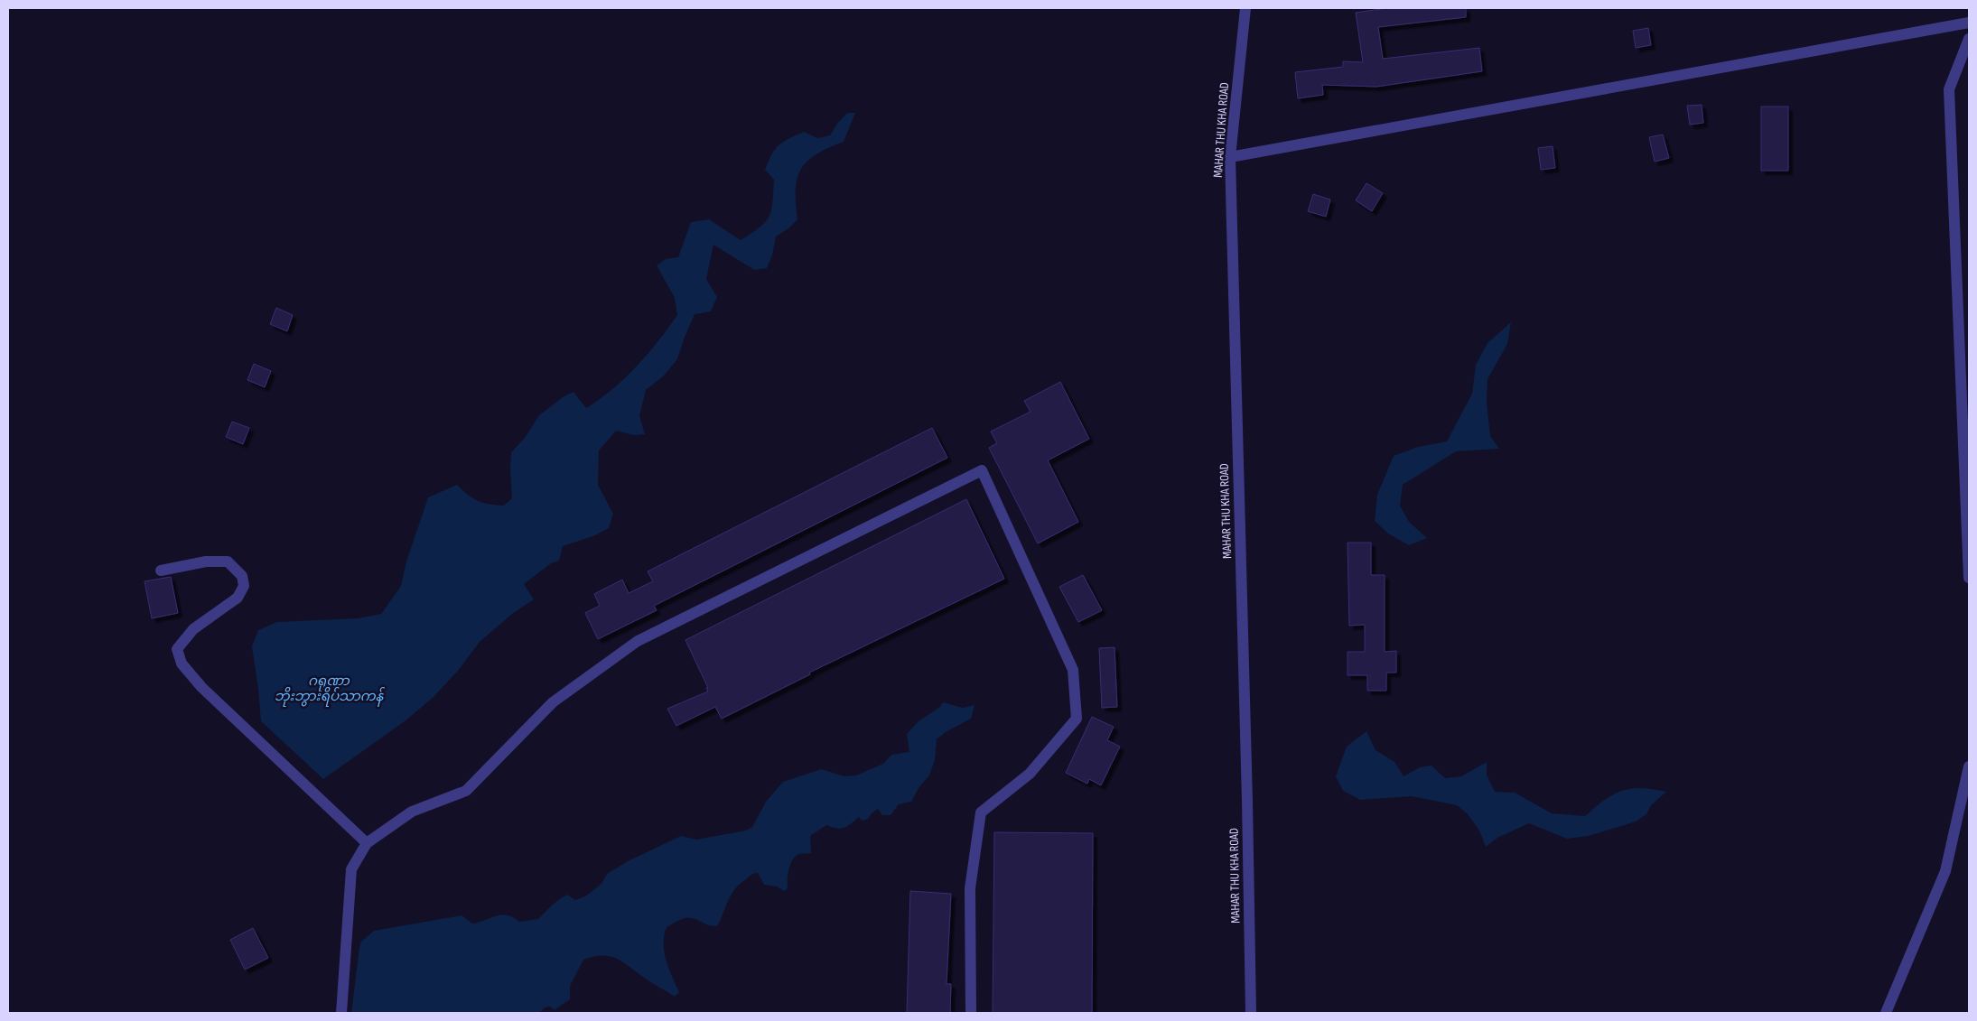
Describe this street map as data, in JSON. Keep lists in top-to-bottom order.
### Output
{
  "streets": {
    "street": ["MAHAR THU KHA ROAD"]
  },
  "water": ["ဂရုဏာ ဘိုးဘွားရိပ်သာကန်"]
}
